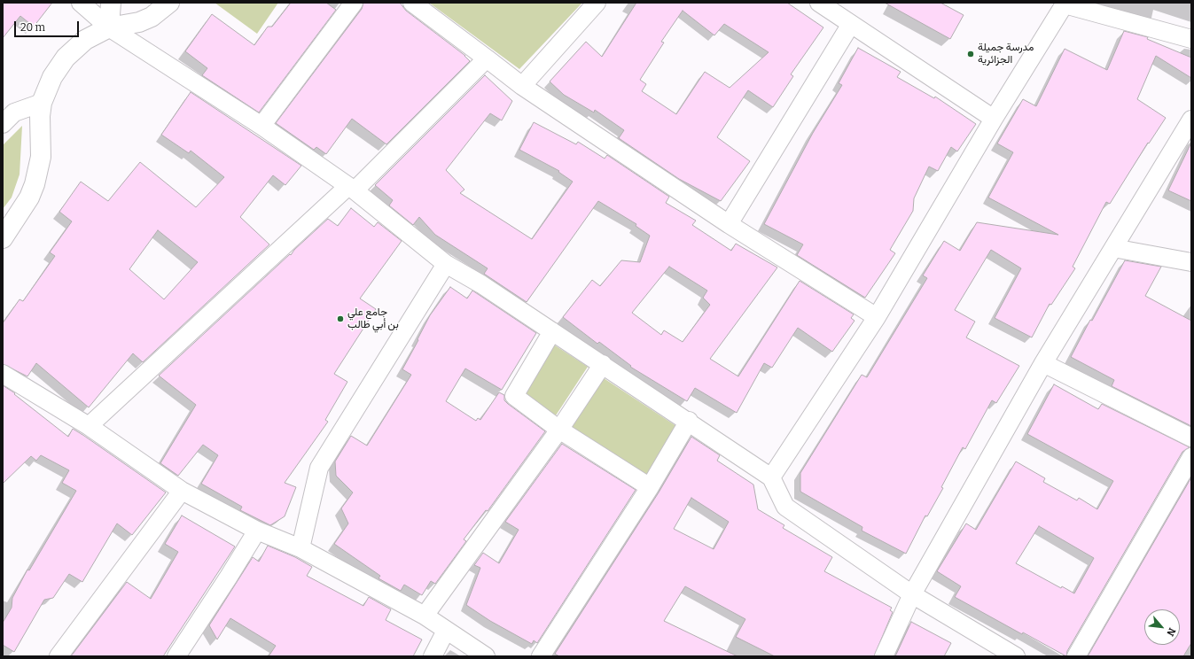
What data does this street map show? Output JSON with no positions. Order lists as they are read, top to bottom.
{
  "places": ["مدرسة جميلة الجزائرية", "جامع علي بن أبي طالب"],
  "scale_bar": "20 m",
  "north": "bottom right"
}
